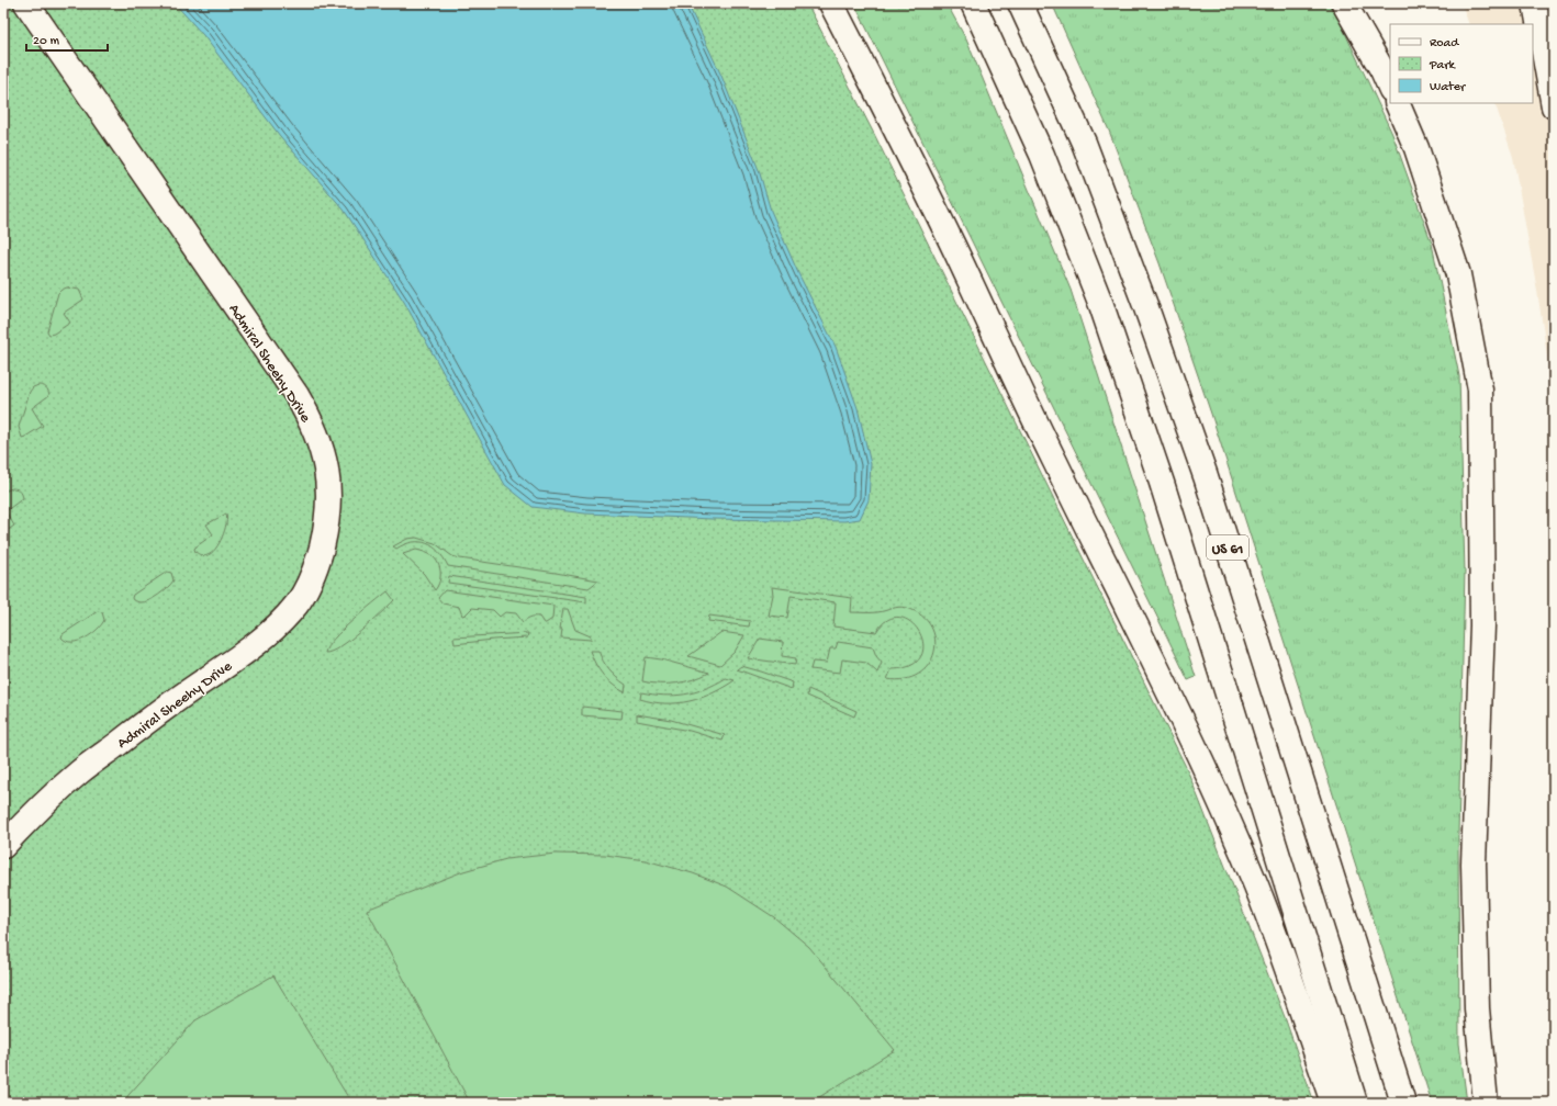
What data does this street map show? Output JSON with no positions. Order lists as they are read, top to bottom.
{
  "streets": {
    "main road": ["Admiral Sheehy Drive", "US 61"]
  },
  "legend": ["Road", "Park", "Water"],
  "scale_bar": "20 m"
}
